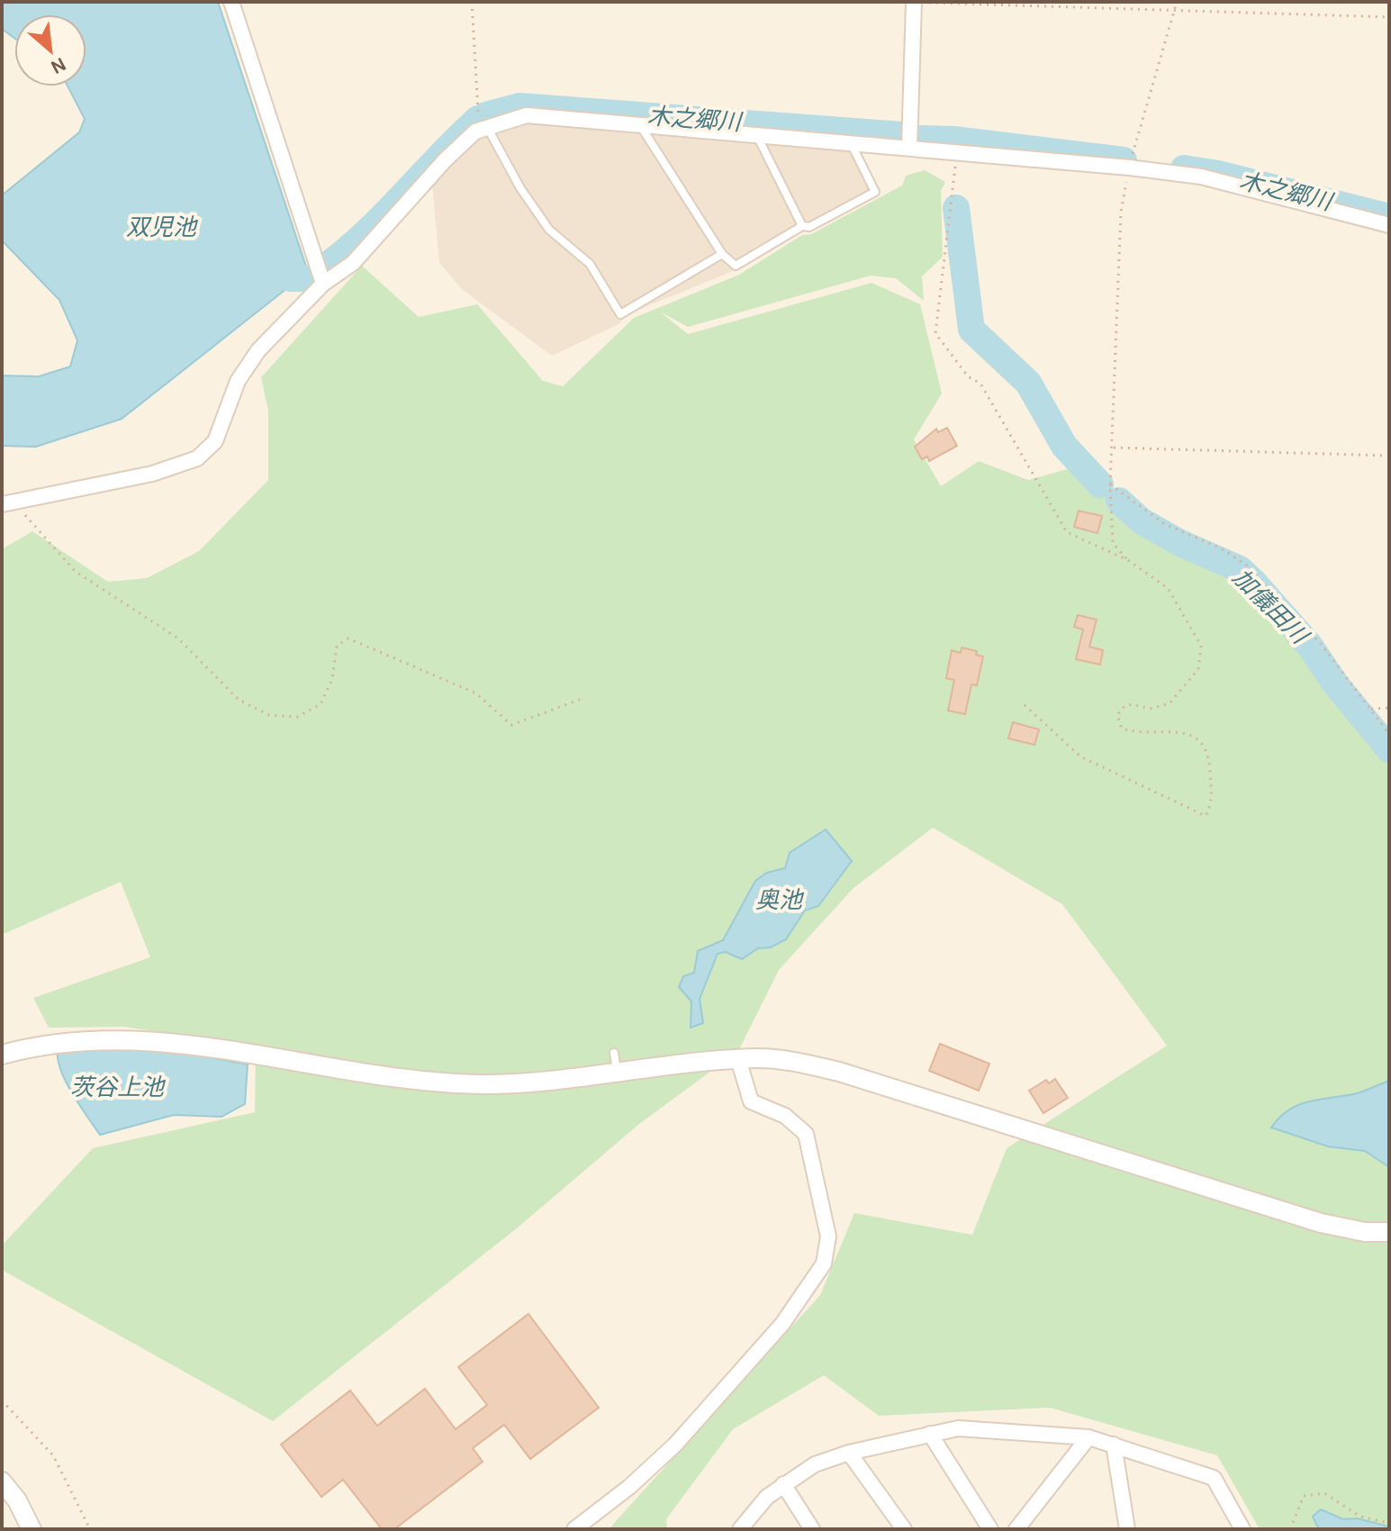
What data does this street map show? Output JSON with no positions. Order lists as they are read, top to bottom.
{
  "water": [
    "木之郷川",
    "双児池",
    "加儀田川",
    "奥池",
    "茨谷上池"
  ],
  "north": "bottom right"
}
